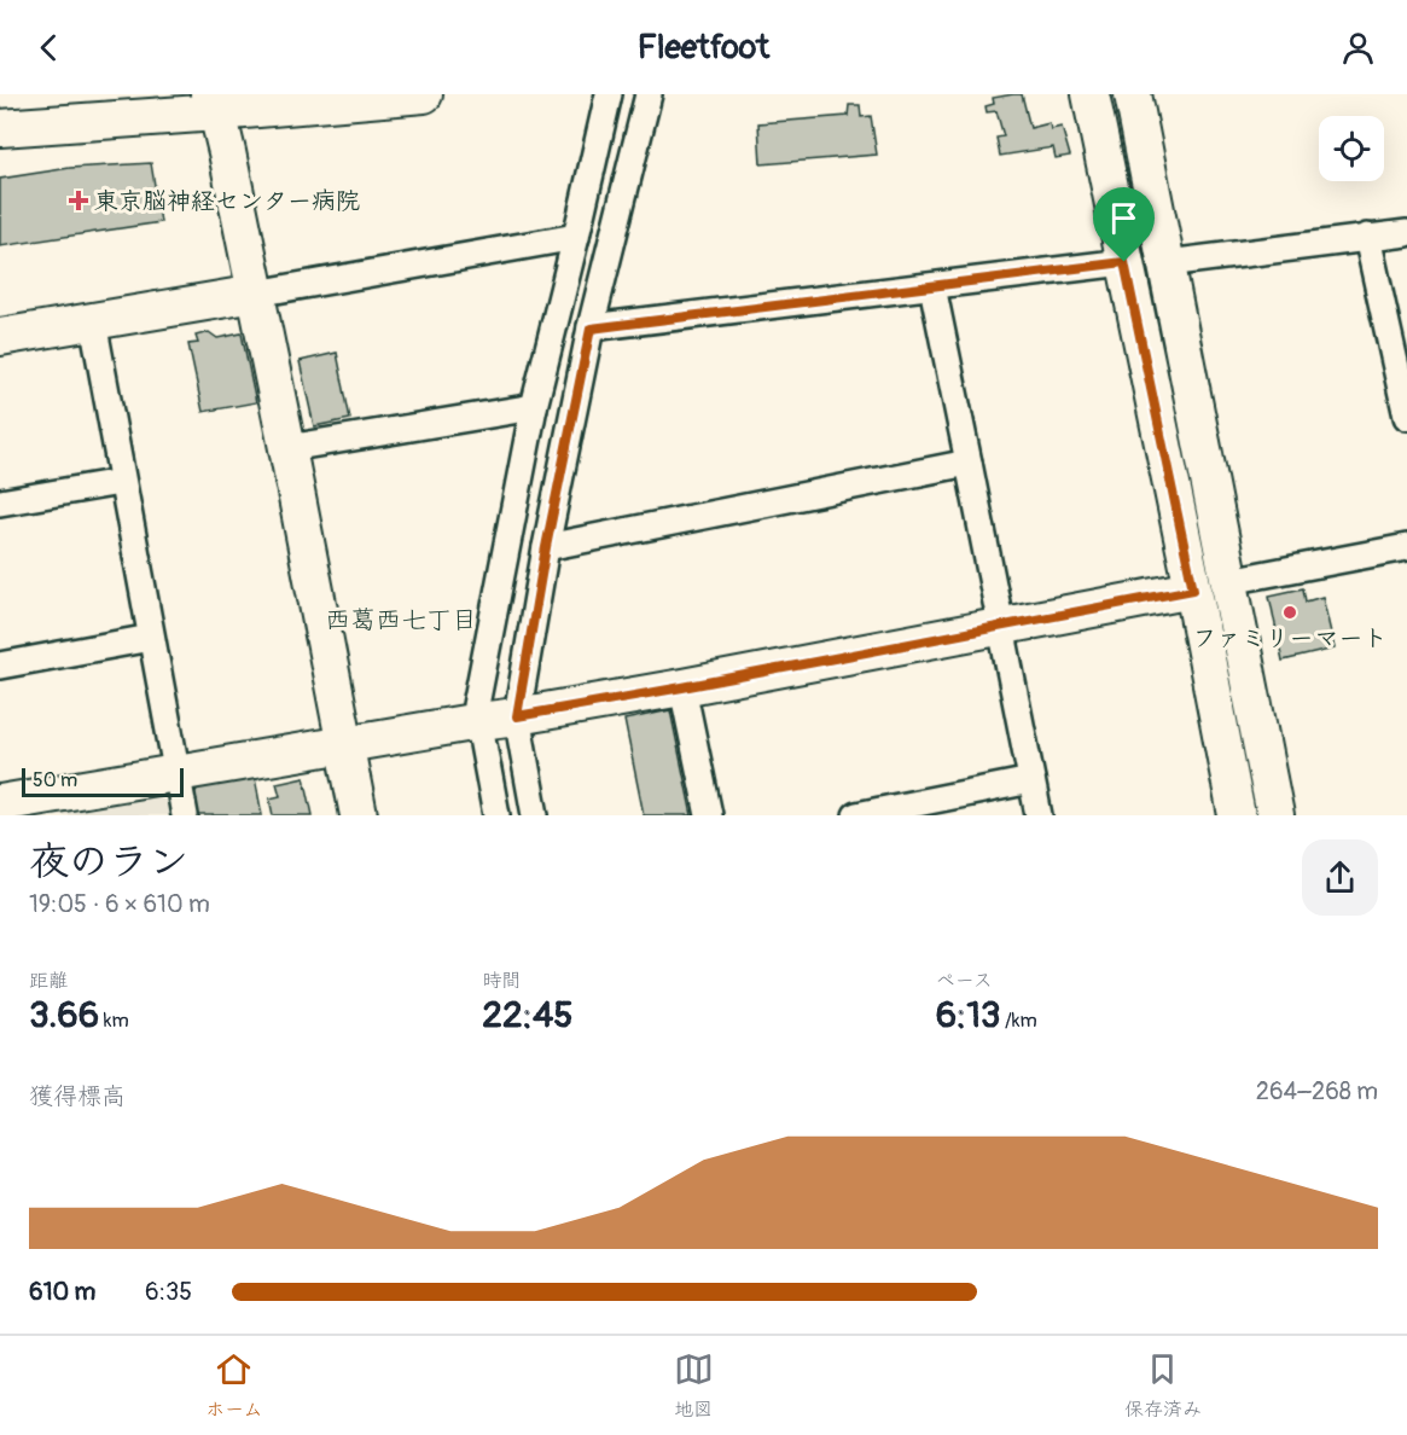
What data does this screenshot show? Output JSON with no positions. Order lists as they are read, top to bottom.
{
  "districts": ["西葛西七丁目"],
  "places": {
    "health": ["東京脳神経センター病院"],
    "other": ["ファミリーマート"]
  },
  "scale_bar": "50 m",
  "page": {
    "header": "Fleetfoot",
    "scale": "50 m",
    "heading": ["夜のラン", "19:05 · 6 × 610 m"],
    "stats": [
      ["距離", "3.66 km"],
      ["時間", "22:45"],
      ["ペース", "6:13 /km"]
    ],
    "chart": ["獲得標高", "264–268 m"],
    "list": [
      {
        "name": "610 m",
        "note": "6:35"
      }
    ],
    "tabs": ["ホーム", "地図", "保存済み"]
  }
}
